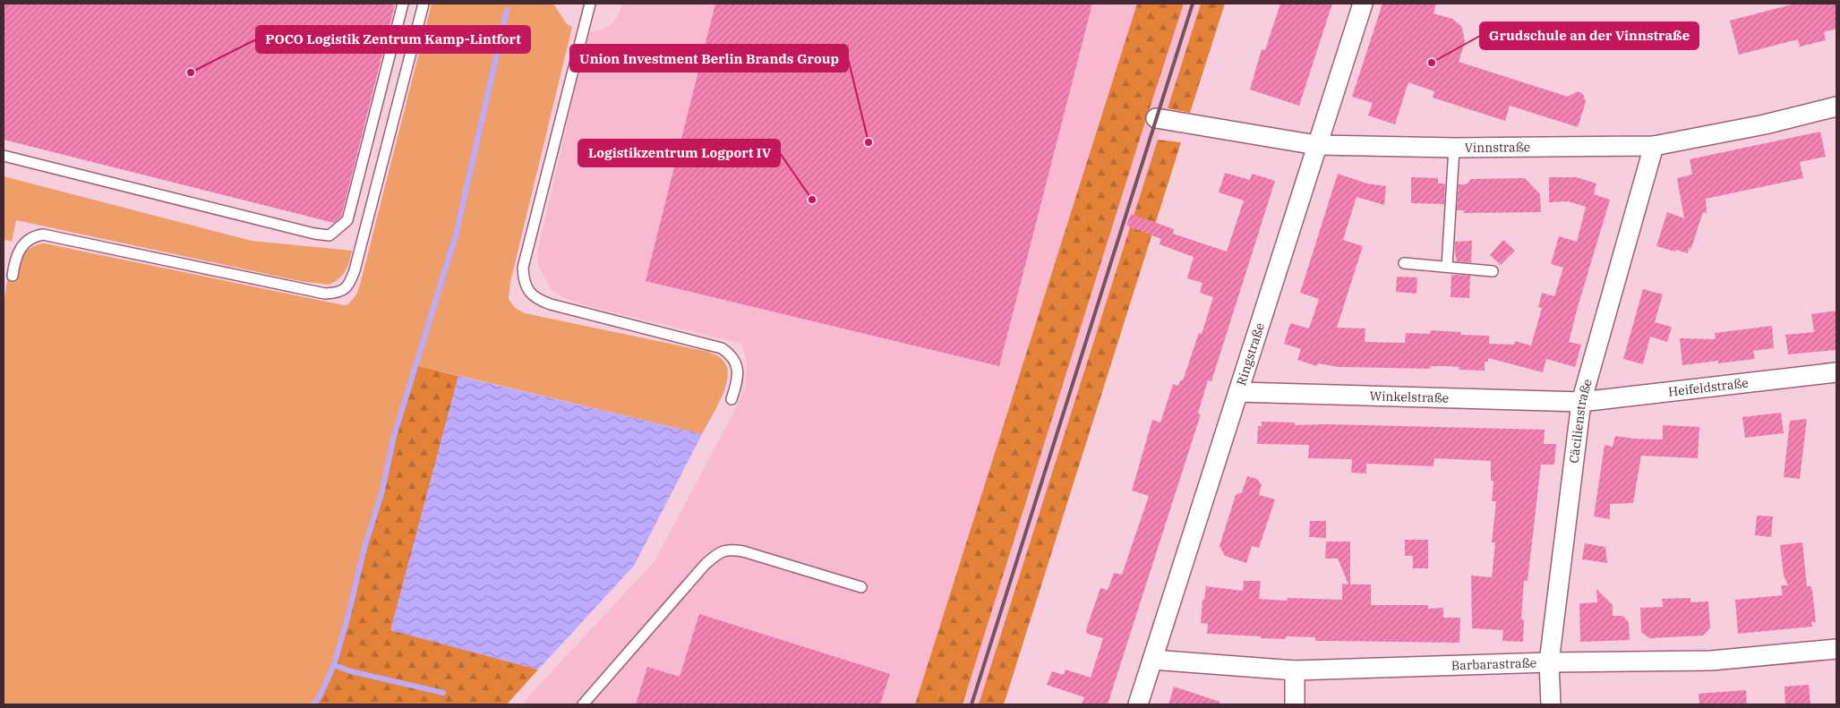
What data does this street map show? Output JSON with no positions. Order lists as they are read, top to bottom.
{
  "streets": {
    "street": [
      "Vinnstraße",
      "Ringstraße",
      "Heifeldstraße",
      "Winkelstraße",
      "Cäcilienstraße",
      "Barbarastraße"
    ]
  },
  "crossings": [
    ["Vinnstraße", "Ringstraße"],
    ["Vinnstraße", "Cäcilienstraße"],
    ["Ringstraße", "Winkelstraße"],
    ["Ringstraße", "Barbarastraße"],
    ["Heifeldstraße", "Winkelstraße"],
    ["Heifeldstraße", "Cäcilienstraße"],
    ["Winkelstraße", "Cäcilienstraße"],
    ["Cäcilienstraße", "Barbarastraße"]
  ],
  "places": [
    "Grudschule an der Vinnstraße",
    "POCO Logistik Zentrum Kamp-Lintfort",
    "Union Investment Berlin Brands Group",
    "Logistikzentrum Logport IV"
  ]
}
